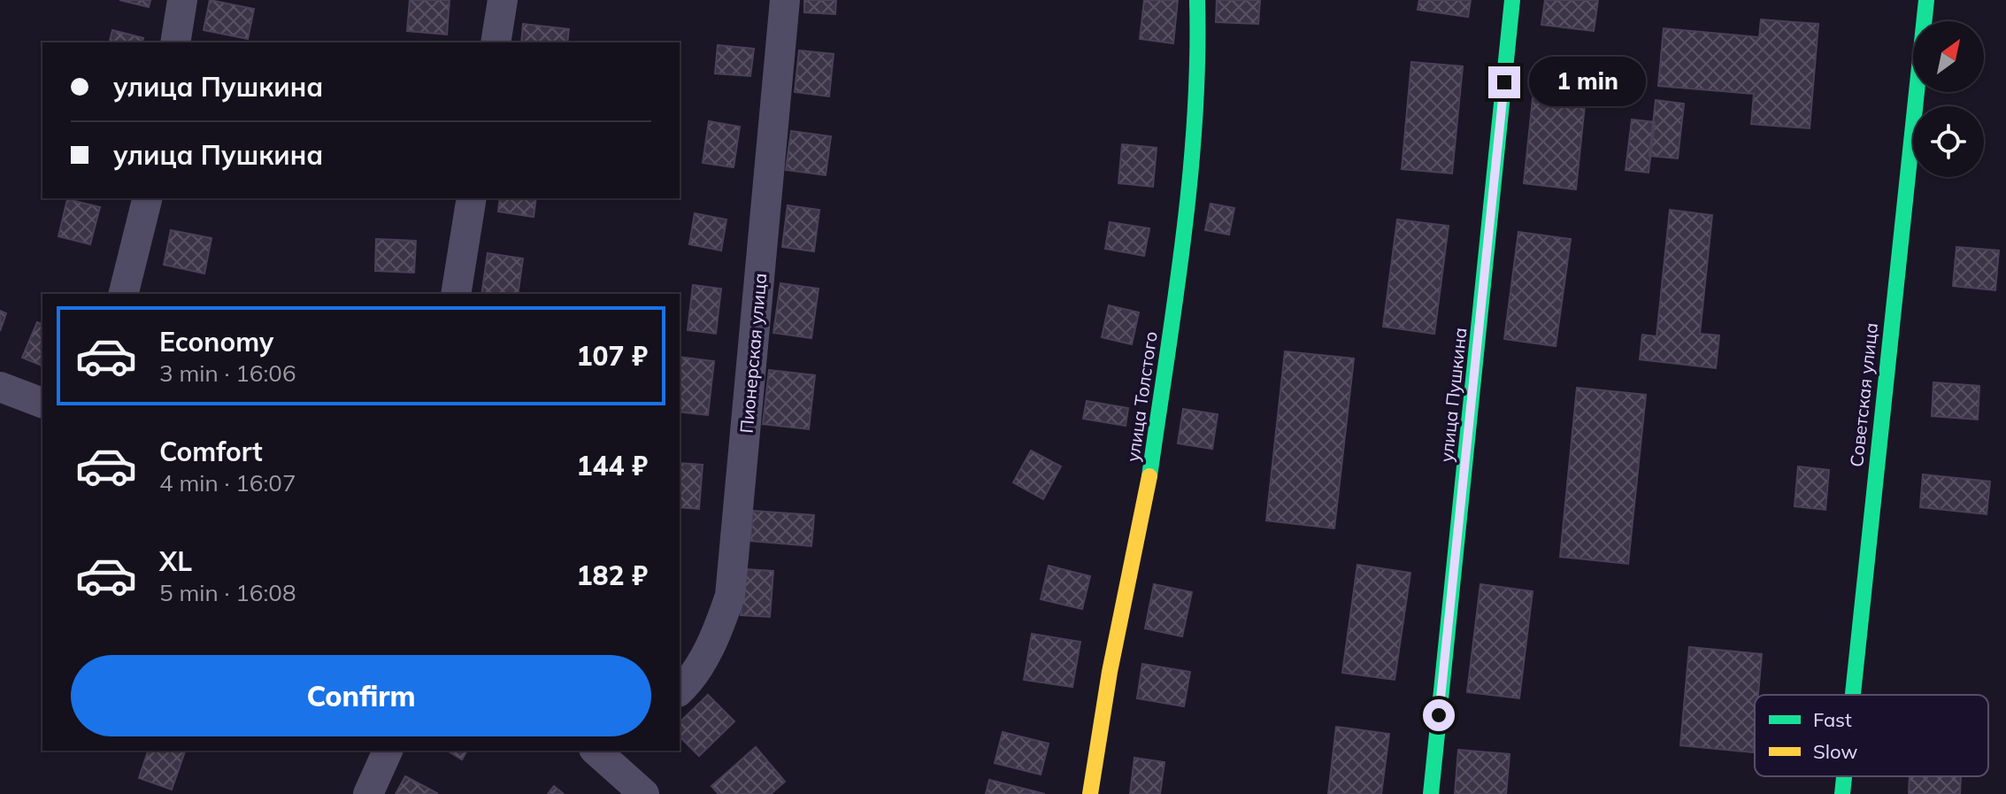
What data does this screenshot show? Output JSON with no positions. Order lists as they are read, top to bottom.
{
  "streets": {
    "street": [
      "Пионерская улица",
      "улица Пушкина",
      "Советская улица",
      "улица Толстого"
    ]
  },
  "legend": ["Fast", "Slow"],
  "north": "top right",
  "page": {
    "banner": ["улица Пушкина", "улица Пушкина"],
    "bubble": "1 min",
    "list": [
      {
        "name": "Economy",
        "note": "3 min · 16:06",
        "value": "107 ₽"
      },
      {
        "name": "Comfort",
        "note": "4 min · 16:07",
        "value": "144 ₽"
      },
      {
        "name": "XL",
        "note": "5 min · 16:08",
        "value": "182 ₽"
      }
    ],
    "buttons": "Confirm"
  }
}
